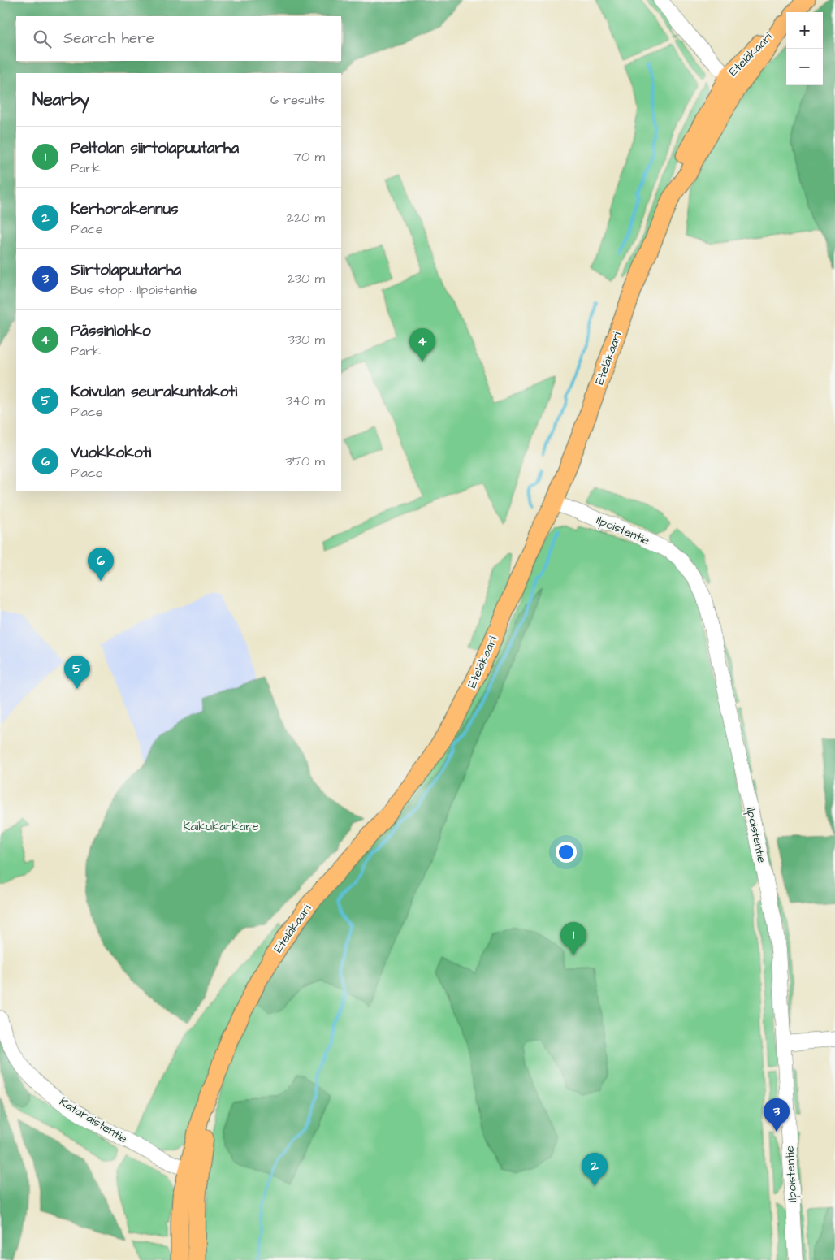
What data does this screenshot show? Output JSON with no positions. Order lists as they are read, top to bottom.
{
  "streets": {
    "main road": ["Eteläkaari"],
    "street": ["Ilpoistentie", "Kataraistentie"]
  },
  "crossings": [
    ["Eteläkaari", "Ilpoistentie"],
    ["Eteläkaari", "Kataraistentie"]
  ],
  "parks": ["Kaikukankare"],
  "page": {
    "map_buttons": ["+", "−"],
    "search": "Search here",
    "heading": ["Nearby", "6 results"],
    "list": [
      {
        "mark": "1",
        "name": "Peltolan siirtolapuutarha",
        "note": "Park",
        "value": "70 m"
      },
      {
        "mark": "2",
        "name": "Kerhorakennus",
        "note": "Place",
        "value": "220 m"
      },
      {
        "mark": "3",
        "name": "Siirtolapuutarha",
        "note": "Bus stop · Ilpoistentie",
        "value": "230 m"
      },
      {
        "mark": "4",
        "name": "Pässinlohko",
        "note": "Park",
        "value": "330 m"
      },
      {
        "mark": "5",
        "name": "Koivulan seurakuntakoti",
        "note": "Place",
        "value": "340 m"
      },
      {
        "mark": "6",
        "name": "Vuokkokoti",
        "note": "Place",
        "value": "350 m"
      }
    ],
    "pins": [
      "4",
      "6",
      "5",
      "1",
      "3",
      "2"
    ]
  }
}
